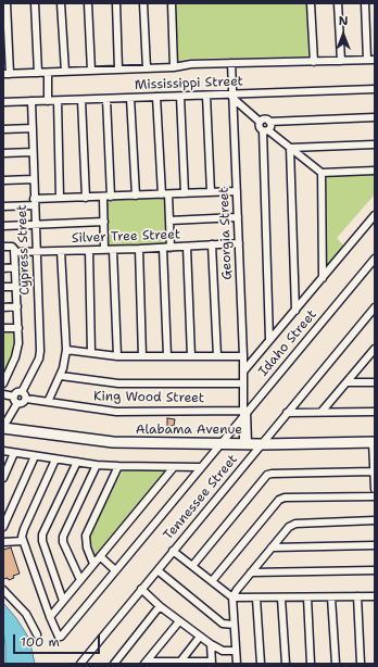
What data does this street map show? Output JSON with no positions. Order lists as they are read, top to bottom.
{
  "streets": {
    "street": [
      "Mississippi Street",
      "Georgia Street",
      "Silver Tree Street",
      "Cypress Street",
      "Idaho Street",
      "King Wood Street",
      "Alabama Avenue",
      "Tennessee Street"
    ]
  },
  "crossings": [
    ["Mississippi Street", "Georgia Street"],
    ["Mississippi Street", "Cypress Street"],
    ["Georgia Street", "Silver Tree Street"],
    ["Georgia Street", "Idaho Street"],
    ["Georgia Street", "King Wood Street"],
    ["Georgia Street", "Alabama Avenue"],
    ["Silver Tree Street", "Cypress Street"],
    ["Cypress Street", "King Wood Street"],
    ["Idaho Street", "King Wood Street"],
    ["Idaho Street", "Alabama Avenue"],
    ["Alabama Avenue", "Tennessee Street"]
  ],
  "scale_bar": "100 m",
  "north": "top"
}
